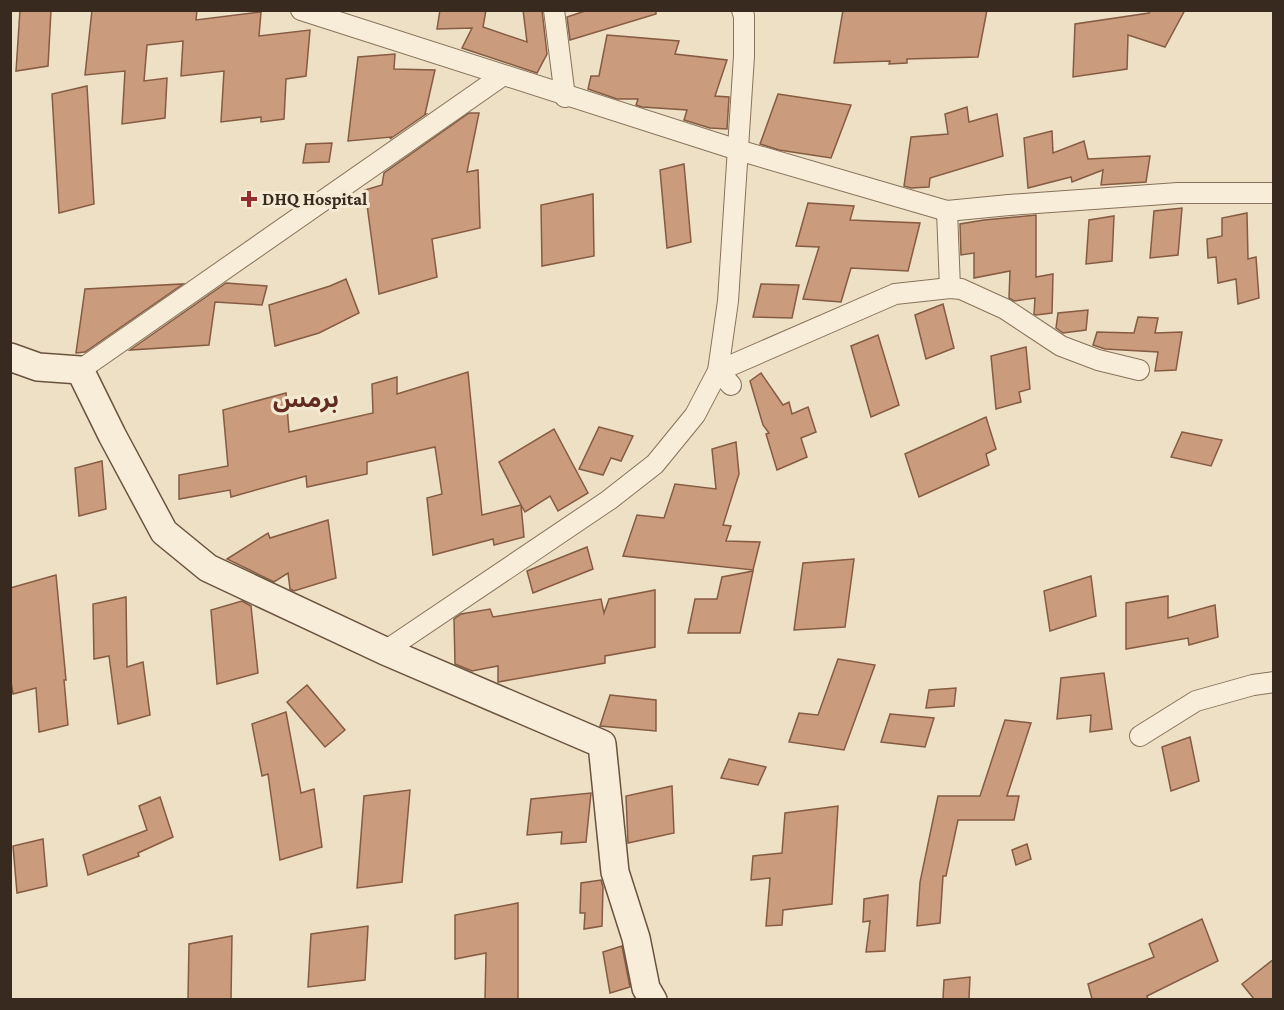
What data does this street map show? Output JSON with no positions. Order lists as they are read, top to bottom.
{
  "districts": ["برمس"],
  "places": {
    "health": ["DHQ Hospital"]
  }
}
